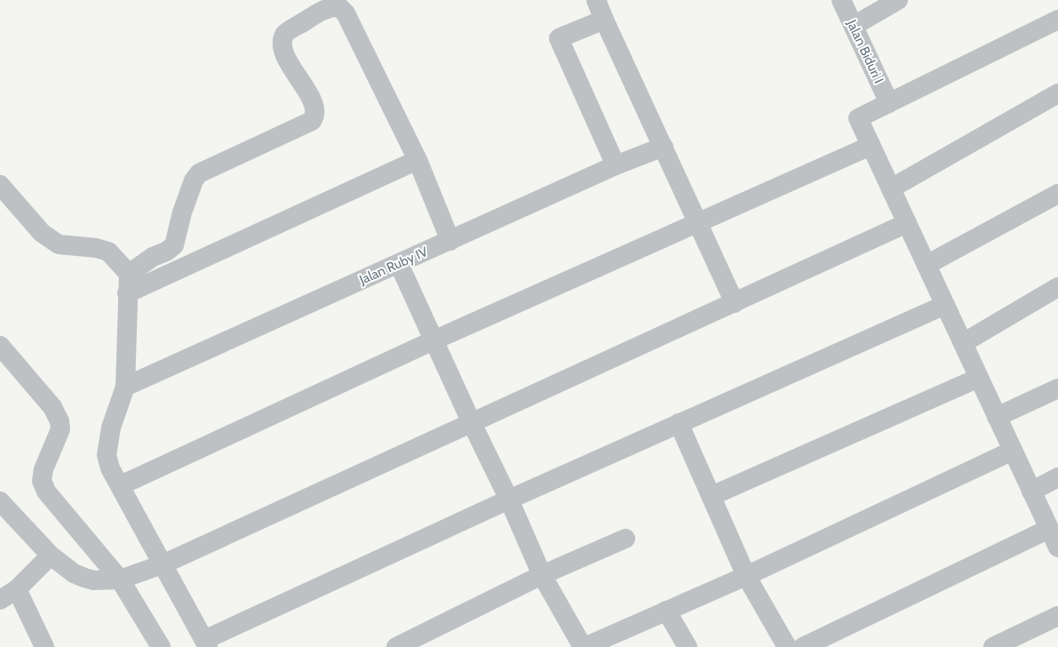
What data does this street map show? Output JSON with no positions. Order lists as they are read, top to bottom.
{
  "streets": {
    "street": ["Jalan Biduri I", "Jalan Ruby IV"]
  }
}
